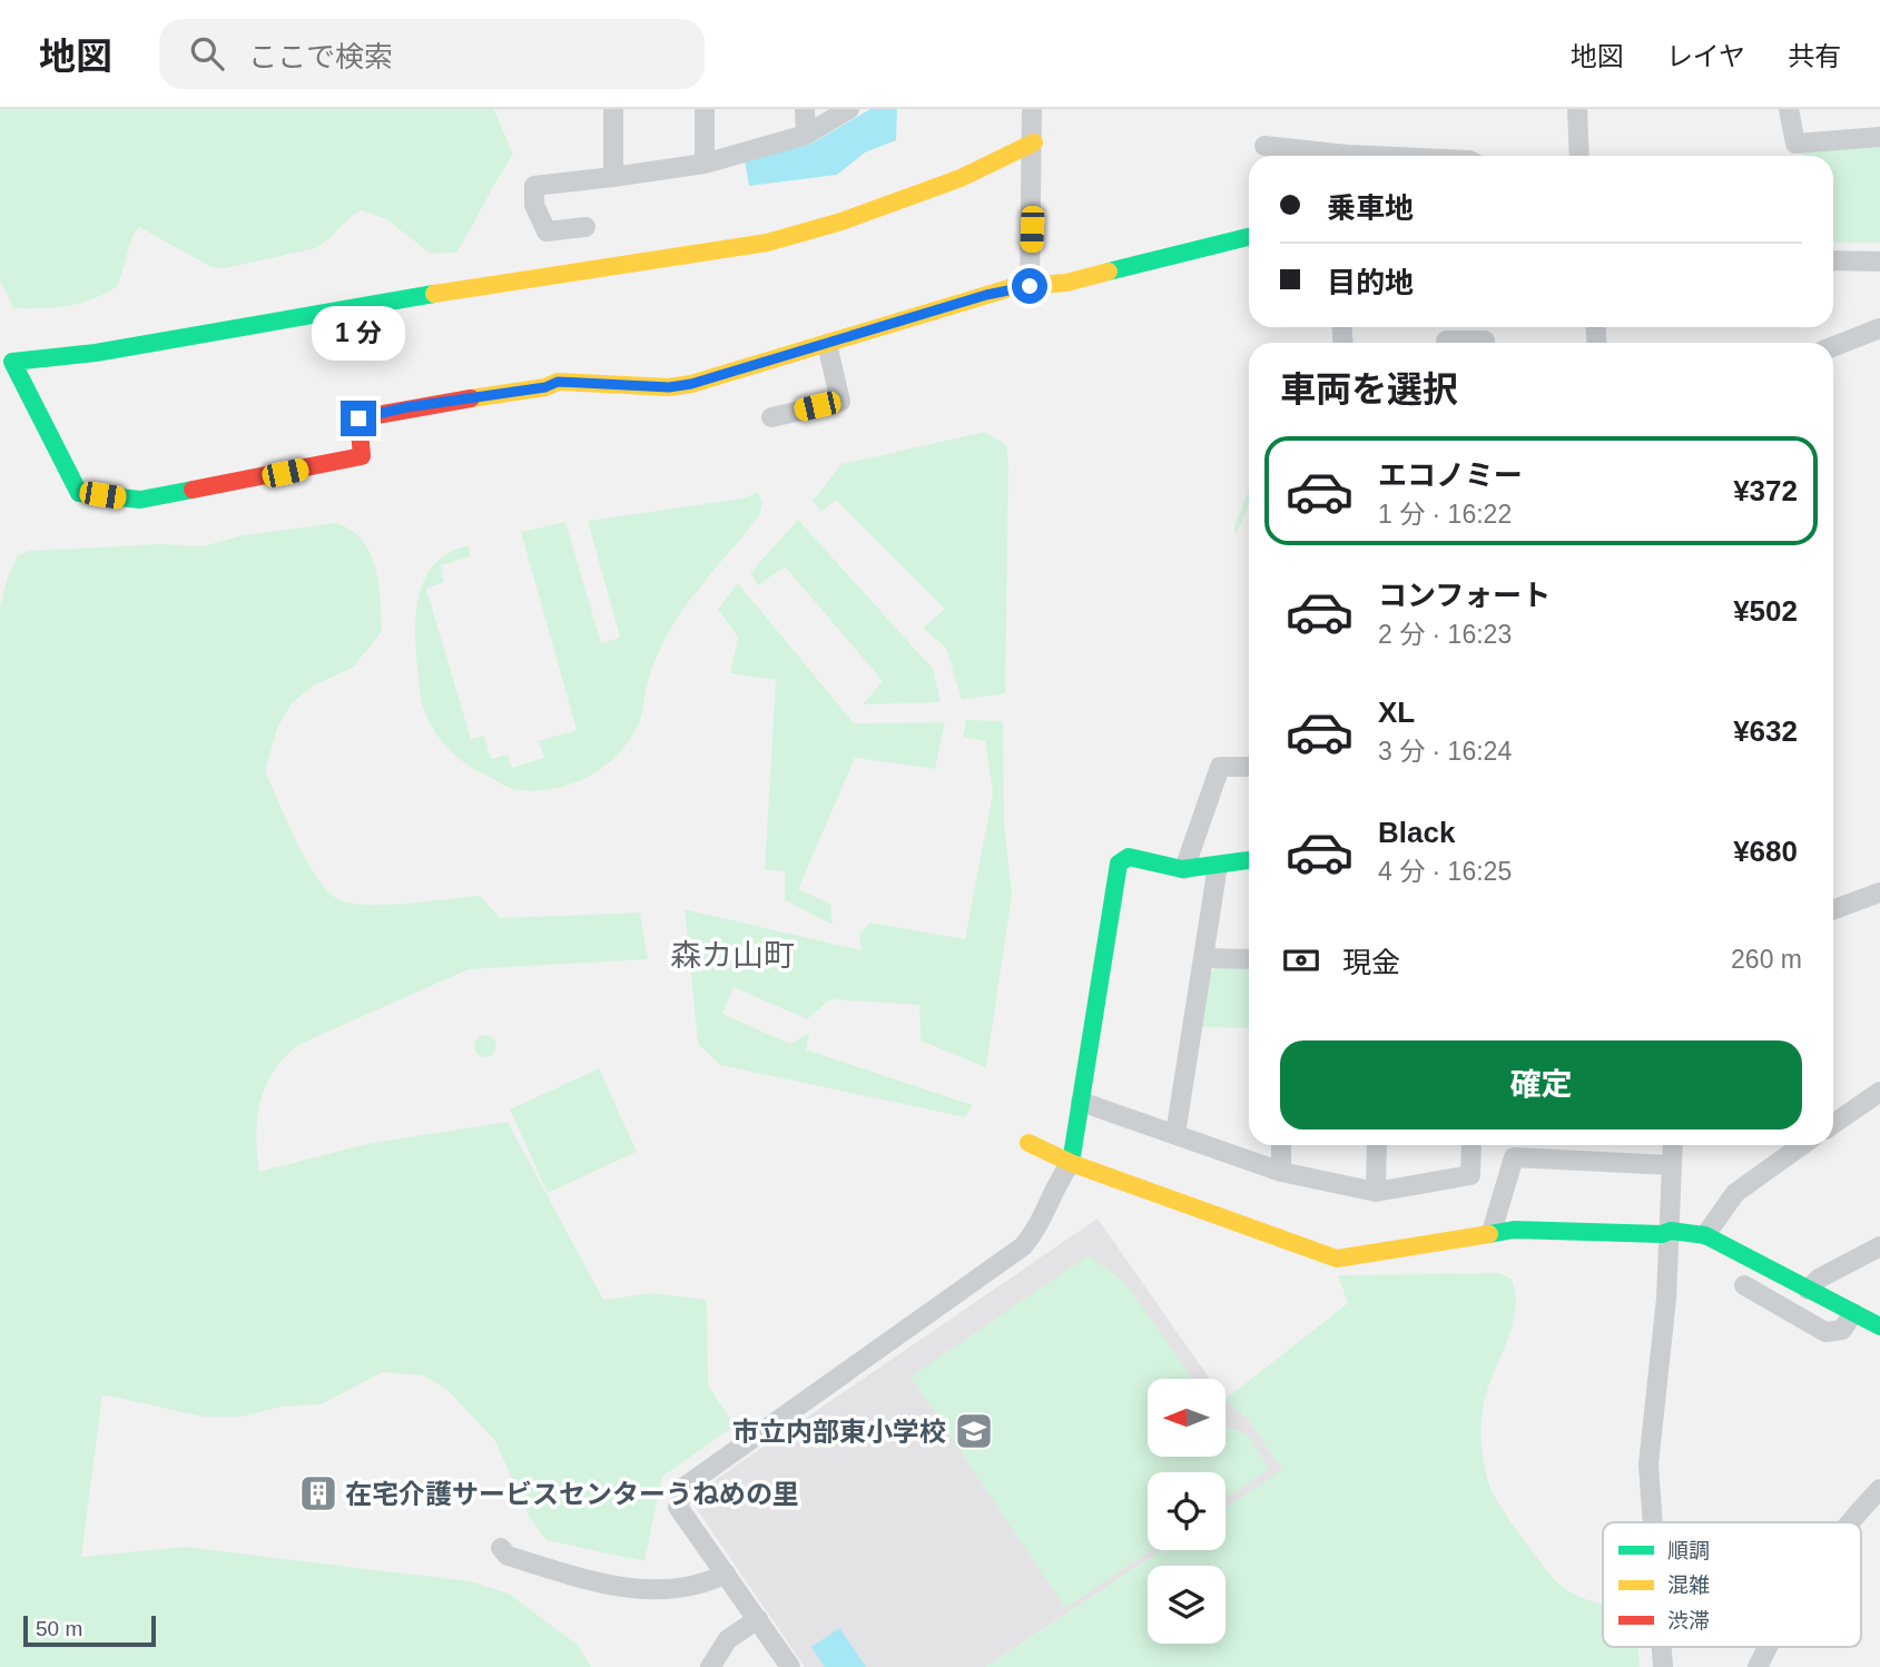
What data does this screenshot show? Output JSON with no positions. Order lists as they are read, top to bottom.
{
  "districts": ["森カ山町"],
  "places": {
    "school or university": ["市立内部東小学校"],
    "building": ["在宅介護サービスセンターうねめの里"]
  },
  "legend": ["順調", "混雑", "渋滞"],
  "scale_bar": "50 m",
  "north": "left",
  "page": {
    "header": "地図",
    "search": "ここで検索",
    "nav": ["地図", "レイヤ", "共有"],
    "banner": ["乗車地", "目的地"],
    "bubble": "1 分",
    "heading": "車両を選択",
    "list": [
      {
        "name": "エコノミー",
        "note": "1 分 · 16:22",
        "value": "¥372"
      },
      {
        "name": "コンフォート",
        "note": "2 分 · 16:23",
        "value": "¥502"
      },
      {
        "name": "XL",
        "note": "3 分 · 16:24",
        "value": "¥632"
      },
      {
        "name": "Black",
        "note": "4 分 · 16:25",
        "value": "¥680"
      }
    ],
    "pay": ["現金", "260 m"],
    "buttons": "確定",
    "scale": "50 m"
  }
}
